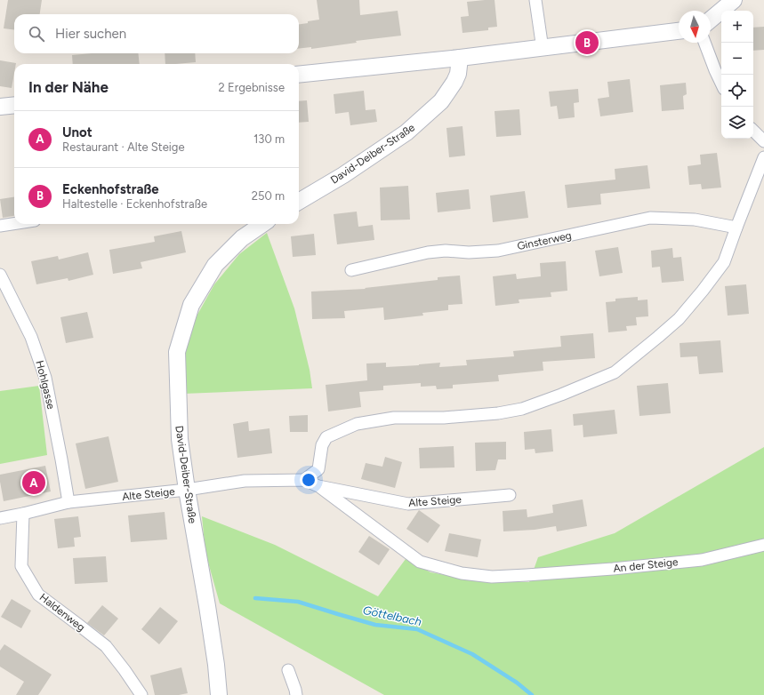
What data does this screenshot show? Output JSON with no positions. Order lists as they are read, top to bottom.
{
  "streets": {
    "street": [
      "David-Deiber-Straße",
      "Ginsterweg",
      "Hohlgasse",
      "Alte Steige",
      "An der Steige",
      "Haldenweg"
    ]
  },
  "crossings": [
    ["David-Deiber-Straße", "Alte Steige"],
    ["Hohlgasse", "Alte Steige"],
    ["Alte Steige", "An der Steige"],
    ["Alte Steige", "Haldenweg"]
  ],
  "water": ["Göttelbach"],
  "north": "bottom",
  "page": {
    "map_buttons": ["+", "−"],
    "search": "Hier suchen",
    "pins": ["B", "A"],
    "heading": ["In der Nähe", "2 Ergebnisse"],
    "list": [
      {
        "mark": "A",
        "name": "Unot",
        "note": "Restaurant · Alte Steige",
        "value": "130 m"
      },
      {
        "mark": "B",
        "name": "Eckenhofstraße",
        "note": "Haltestelle · Eckenhofstraße",
        "value": "250 m"
      }
    ]
  }
}
